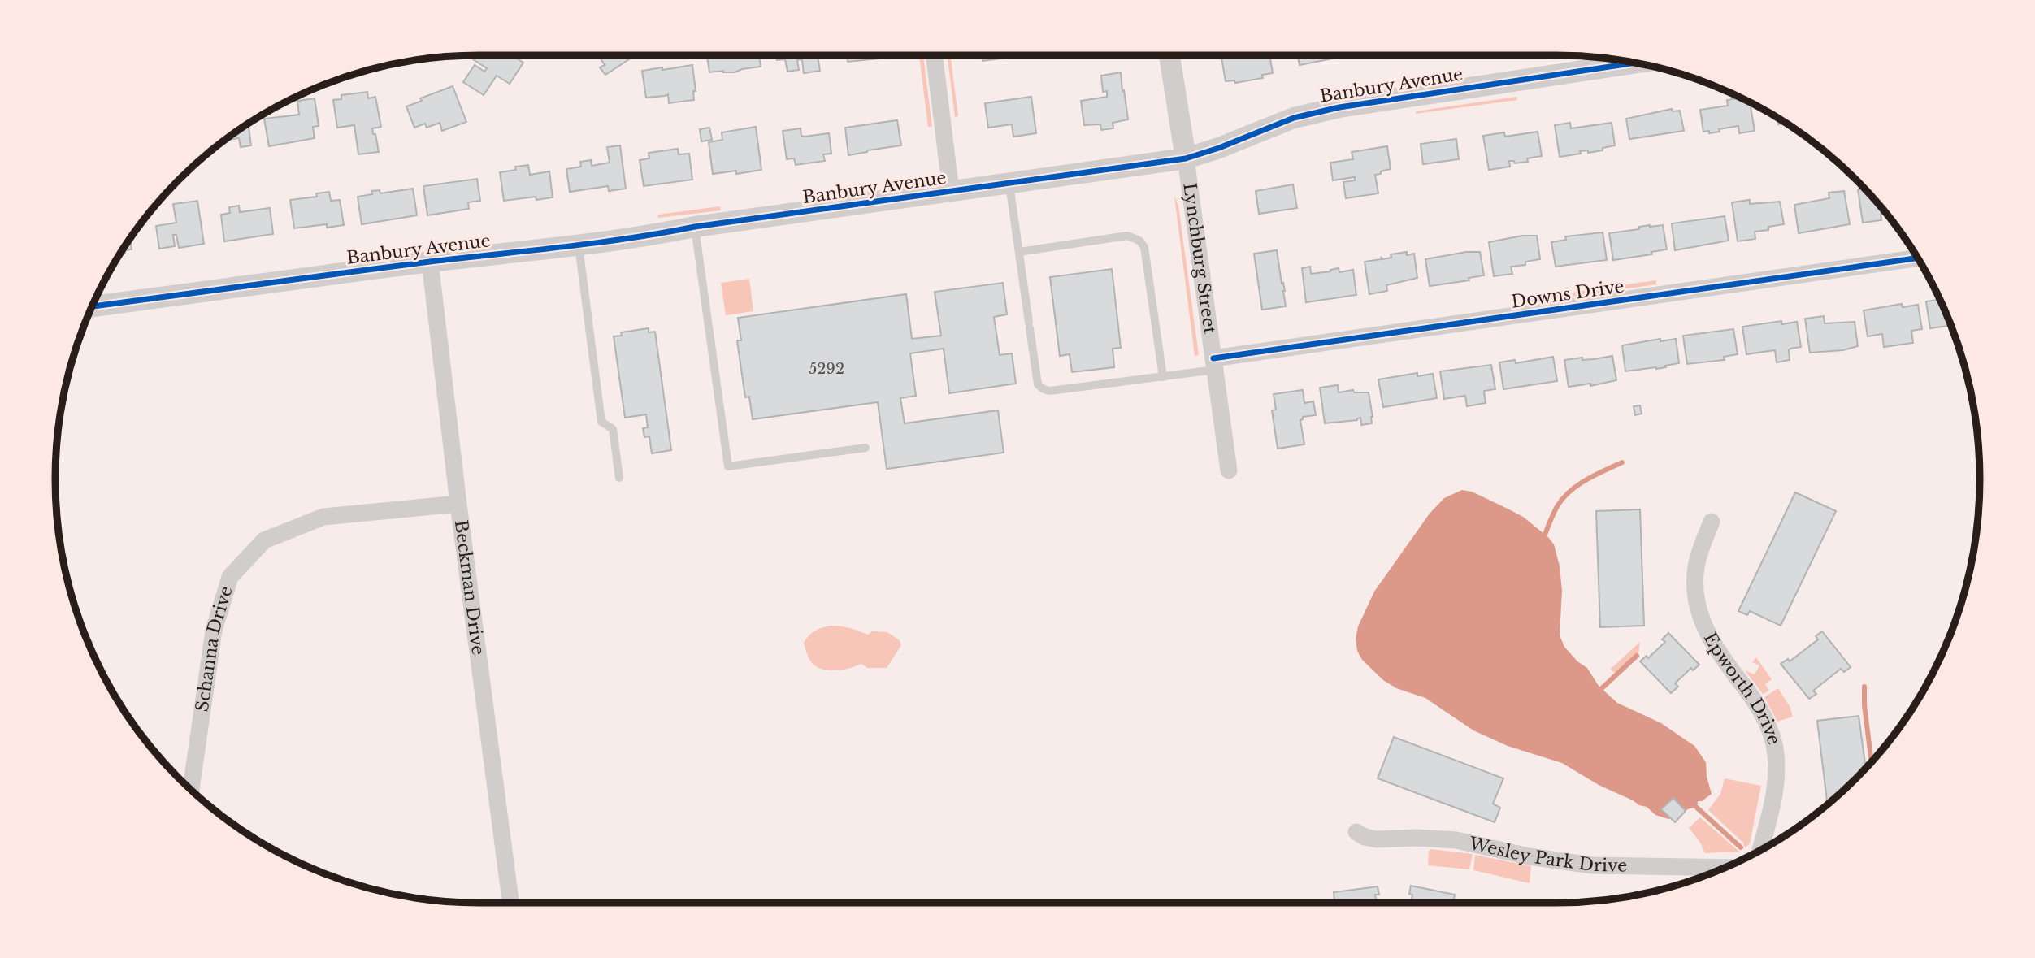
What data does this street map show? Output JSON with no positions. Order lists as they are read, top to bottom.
{
  "streets": {
    "street": [
      "Banbury Avenue",
      "Lynchburg Street",
      "Downs Drive",
      "Beckman Drive",
      "Schanna Drive",
      "Epworth Drive",
      "Wesley Park Drive"
    ]
  },
  "crossings": [
    ["Banbury Avenue", "Lynchburg Street"],
    ["Banbury Avenue", "Beckman Drive"],
    ["Lynchburg Street", "Downs Drive"],
    ["Beckman Drive", "Schanna Drive"]
  ],
  "house_numbers": ["5292"]
}
